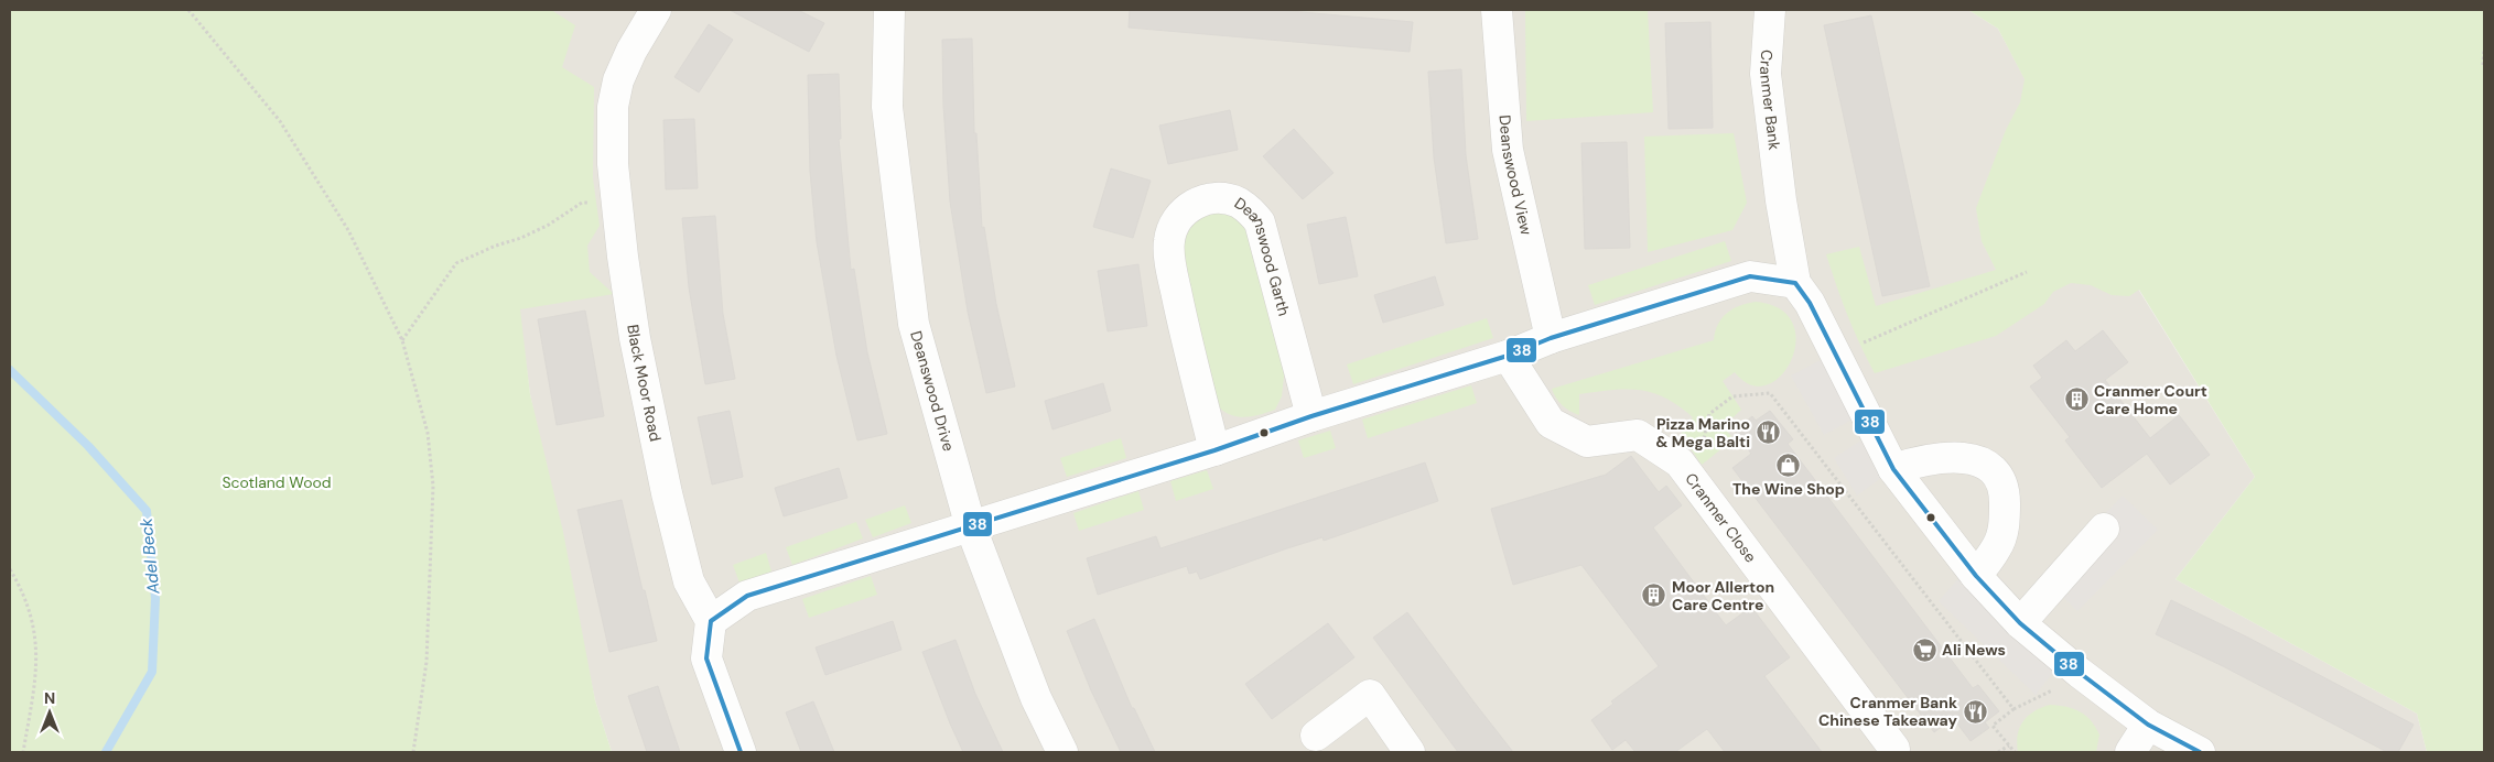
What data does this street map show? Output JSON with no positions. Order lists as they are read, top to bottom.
{
  "streets": {
    "street": [
      "Cranmer Bank",
      "Deanswood View",
      "Deanswood Garth",
      "Black Moor Road",
      "Deanswood Drive",
      "Cranmer Close"
    ]
  },
  "water": ["Adel Beck"],
  "parks": ["Scotland Wood"],
  "places": {
    "building": ["Cranmer Court Care Home", "Moor Allerton Care Centre"],
    "restaurant": ["Pizza Marino & Mega Balti", "Cranmer Bank Chinese Takeaway"],
    "shop": ["The Wine Shop"],
    "supermarket": ["Ali News"]
  },
  "lines": ["transit line 38"],
  "north": "top"
}
